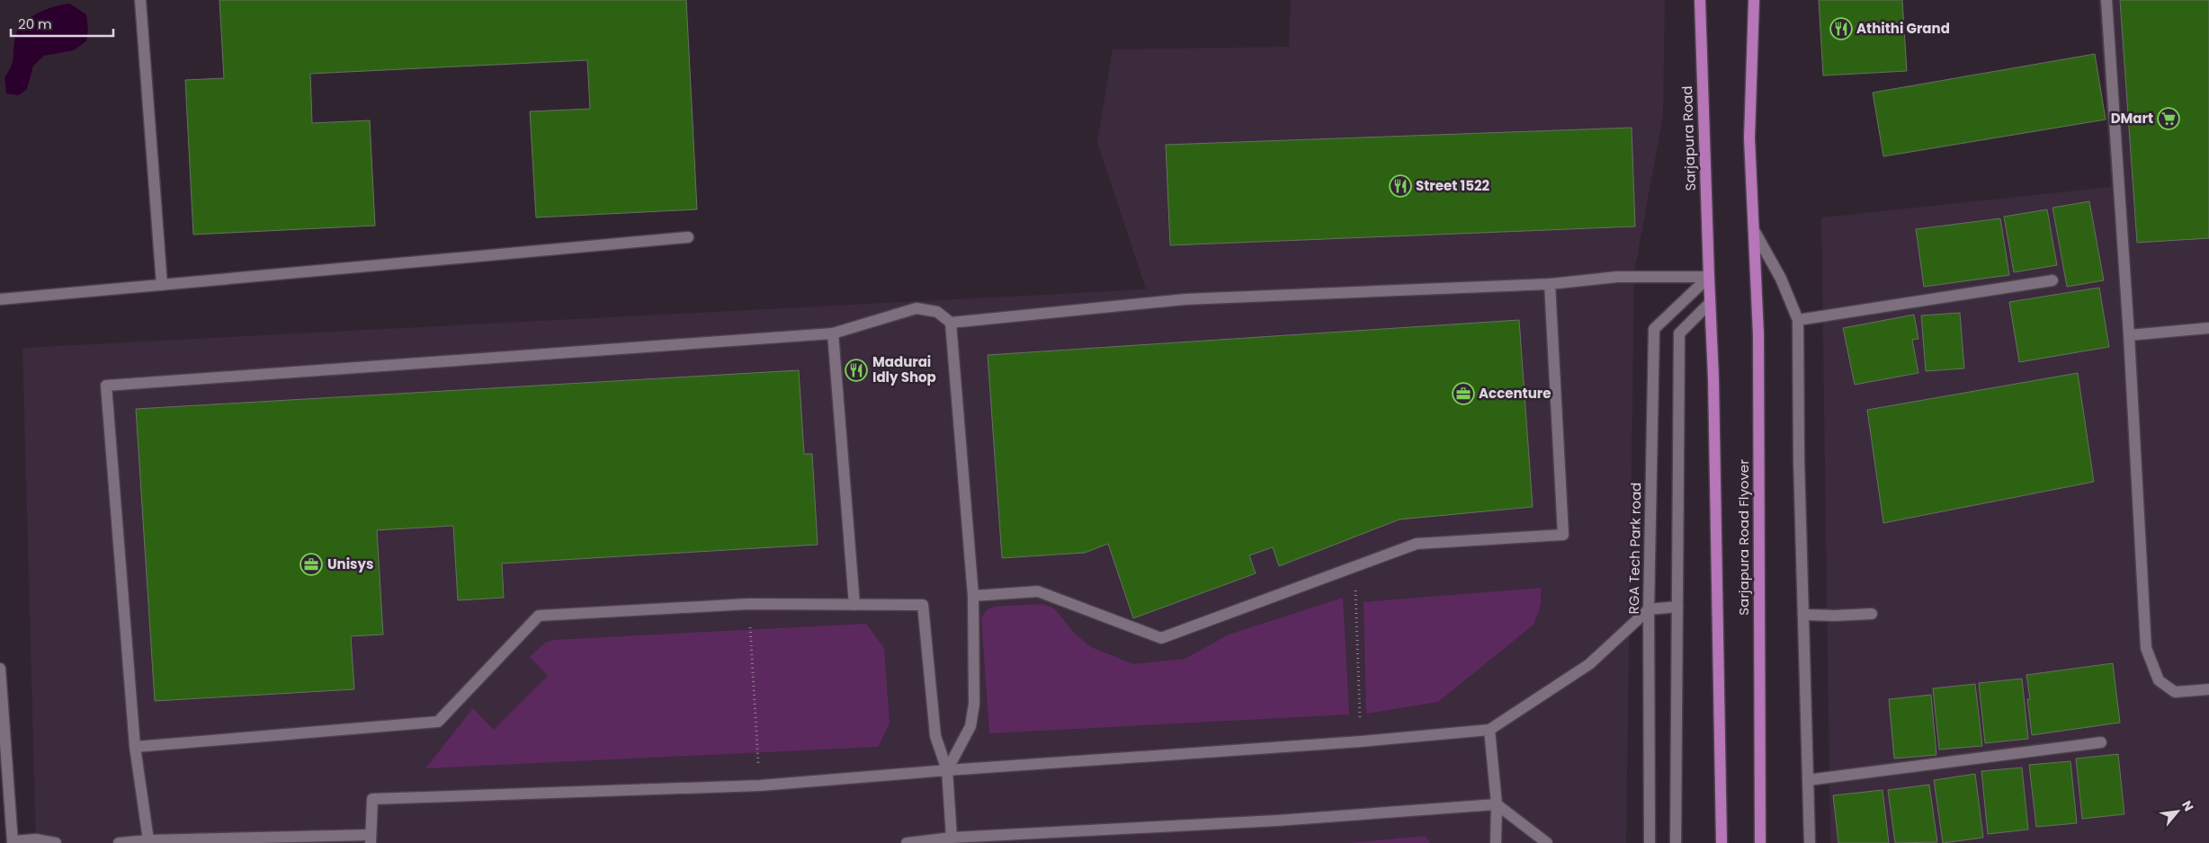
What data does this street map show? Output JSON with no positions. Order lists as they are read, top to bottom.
{
  "streets": {
    "main road": ["Sarjapura Road", "Sarjapura Road Flyover"],
    "street": ["RGA Tech Park road"]
  },
  "crossings": [
    ["Sarjapura Road", "Sarjapura Road Flyover"],
    ["Sarjapura Road", "RGA Tech Park road"],
    ["Sarjapura Road Flyover", "RGA Tech Park road"]
  ],
  "places": {
    "restaurant": ["Athithi Grand", "Street 1522", "Madurai Idly Shop"],
    "supermarket": ["DMart"],
    "office": ["Accenture", "Unisys"]
  },
  "scale_bar": "20 m",
  "north": "top right"
}
